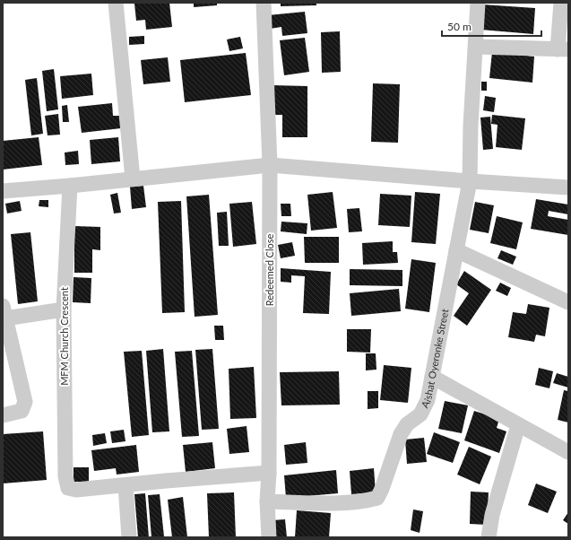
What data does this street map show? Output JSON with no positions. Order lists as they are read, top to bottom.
{
  "streets": {
    "street": ["Redeemed Close", "MFM Church Crescent", "Aishat Oyeronke Street"]
  },
  "crossings": [
    ["Redeemed Close", "Aishat Oyeronke Street"]
  ],
  "scale_bar": "50 m"
}
